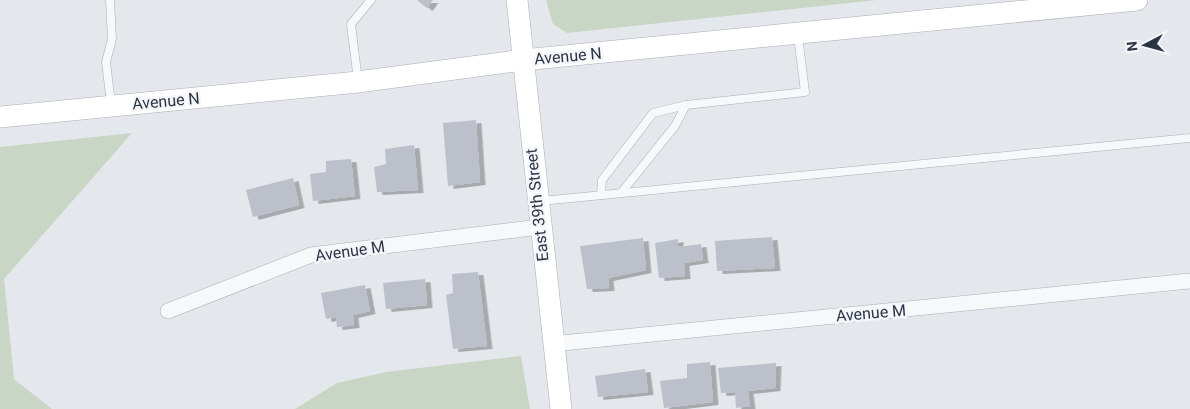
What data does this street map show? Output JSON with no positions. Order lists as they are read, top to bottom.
{
  "streets": {
    "main road": ["Avenue N", "East 39th Street"],
    "street": ["Avenue M"]
  },
  "crossings": [
    ["Avenue N", "East 39th Street"],
    ["East 39th Street", "Avenue M"]
  ],
  "north": "left"
}
